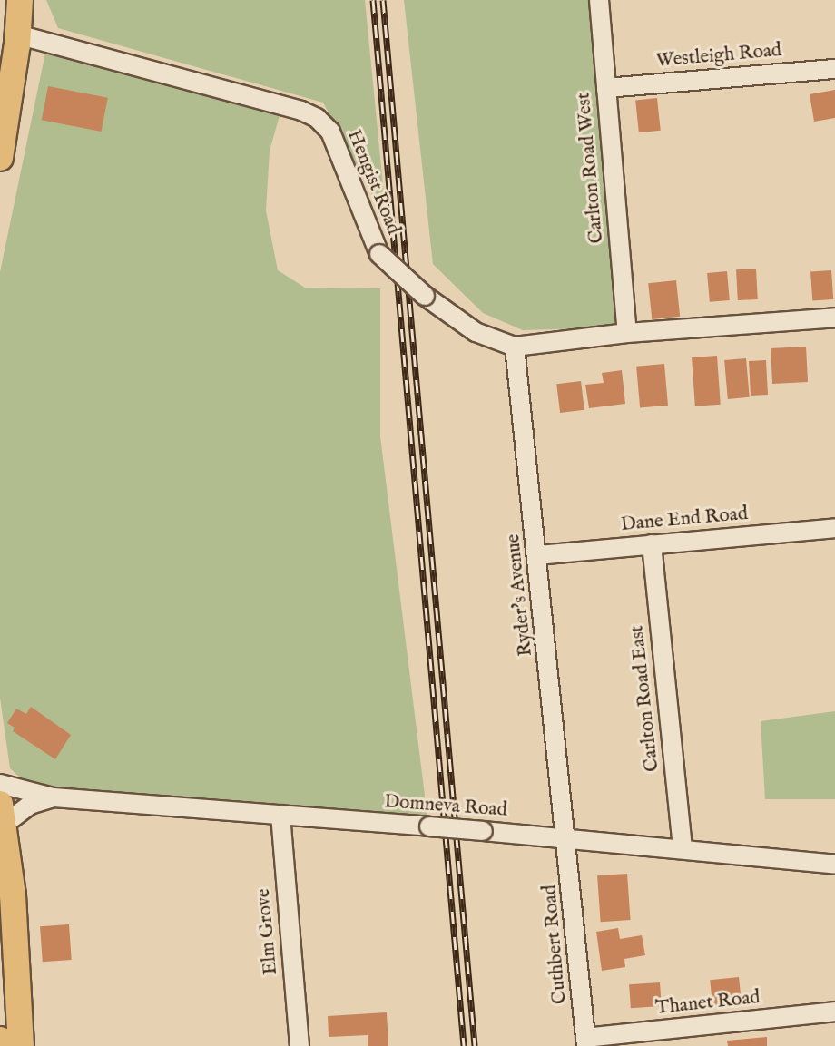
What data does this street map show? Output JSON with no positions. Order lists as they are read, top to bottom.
{
  "streets": {
    "street": [
      "Westleigh Road",
      "Carlton Road West",
      "Hengist Road",
      "Dane End Road",
      "Ryder's Avenue",
      "Carlton Road East",
      "Domneva Road",
      "Elm Grove",
      "Cuthbert Road",
      "Thanet Road"
    ]
  },
  "crossings": [
    ["Westleigh Road", "Carlton Road West"],
    ["Carlton Road West", "Hengist Road"],
    ["Hengist Road", "Ryder's Avenue"],
    ["Dane End Road", "Ryder's Avenue"],
    ["Dane End Road", "Carlton Road East"],
    ["Ryder's Avenue", "Domneva Road"],
    ["Ryder's Avenue", "Cuthbert Road"],
    ["Carlton Road East", "Domneva Road"],
    ["Domneva Road", "Elm Grove"],
    ["Domneva Road", "Cuthbert Road"],
    ["Cuthbert Road", "Thanet Road"]
  ]
}
